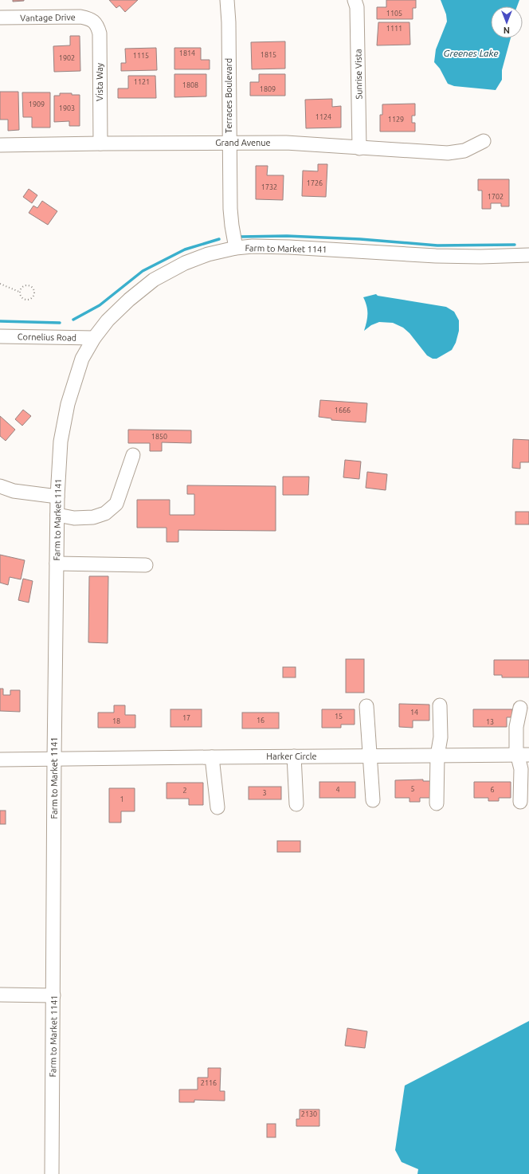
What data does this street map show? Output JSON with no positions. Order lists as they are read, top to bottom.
{
  "streets": {
    "street": [
      "Vantage Drive",
      "Sunrise Vista",
      "Vista Way",
      "Terraces Boulevard",
      "Grand Avenue",
      "Farm to Market 1141",
      "Cornelius Road",
      "Harker Circle"
    ]
  },
  "crossings": [
    ["Vantage Drive", "Vista Way"],
    ["Sunrise Vista", "Grand Avenue"],
    ["Vista Way", "Grand Avenue"],
    ["Terraces Boulevard", "Grand Avenue"],
    ["Terraces Boulevard", "Farm to Market 1141"],
    ["Farm to Market 1141", "Cornelius Road"],
    ["Farm to Market 1141", "Harker Circle"]
  ],
  "water": ["Greenes Lake"],
  "house_numbers": [
    "1105",
    "1111",
    "1814",
    "1815",
    "1115",
    "1902",
    "1121",
    "1808",
    "1809",
    "1909",
    "1903",
    "1124",
    "1129",
    "1726",
    "1732",
    "1702",
    "1666",
    "1850",
    "14",
    "15",
    "17",
    "16",
    "18",
    "13",
    "5",
    "4",
    "6",
    "2",
    "3",
    "1",
    "2116",
    "2130"
  ],
  "north": "bottom"
}
